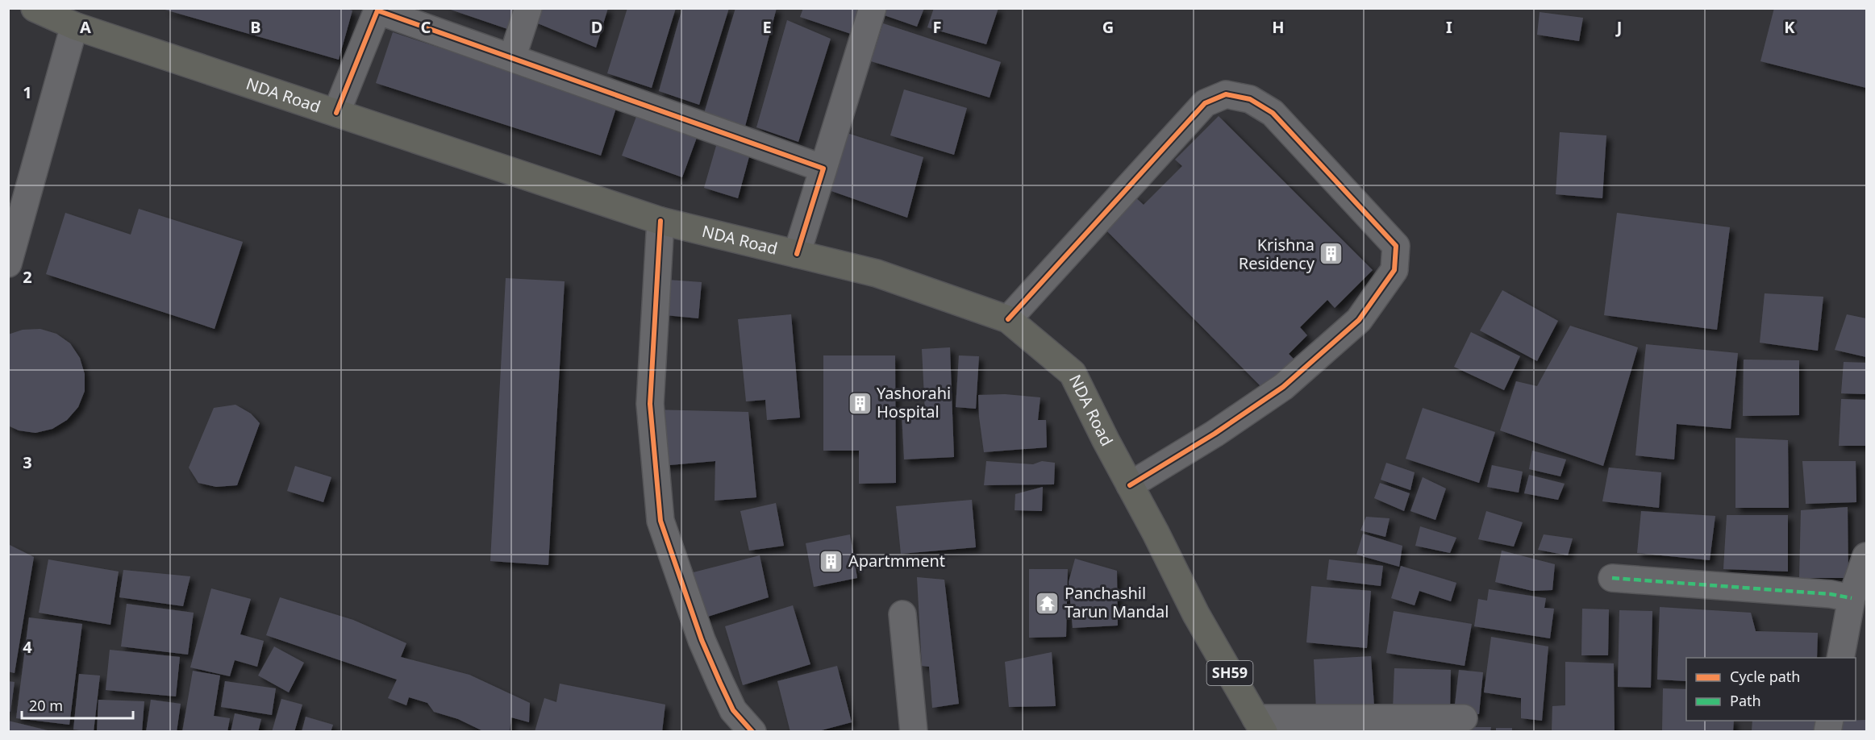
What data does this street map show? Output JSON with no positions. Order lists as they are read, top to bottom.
{
  "streets": {
    "main road": ["NDA Road", "SH59"]
  },
  "places": {
    "building": ["Krishna Residency", "Yashorahi Hospital", "Apartmment"],
    "temple": ["Panchashil Tarun Mandal"]
  },
  "legend": ["Cycle path", "Path"],
  "scale_bar": "20 m",
  "grid": {
    "columns": [
      "A",
      "B",
      "C",
      "D",
      "E",
      "F",
      "G",
      "H",
      "I",
      "J",
      "K"
    ],
    "rows": [
      "1",
      "2",
      "3",
      "4"
    ]
  }
}
